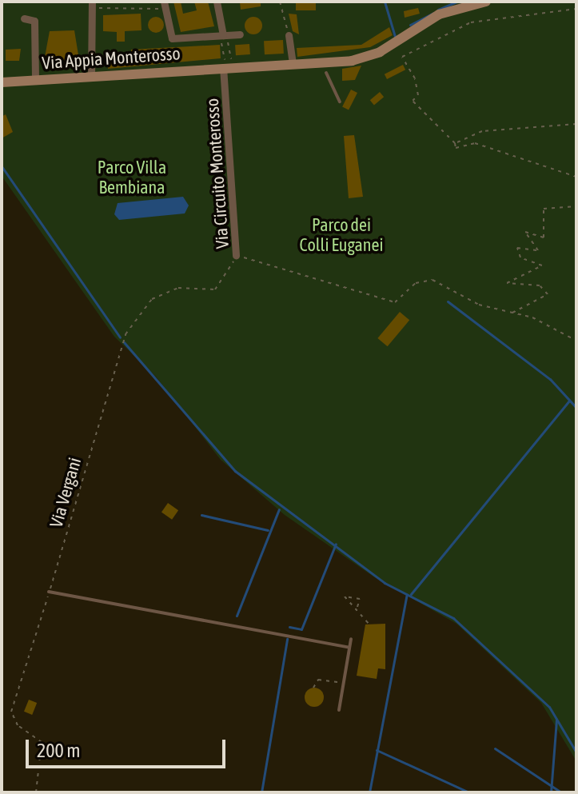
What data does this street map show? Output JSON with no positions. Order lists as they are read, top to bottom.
{
  "streets": {
    "main road": ["Via Appia Monterosso"],
    "street": ["Via Circuito Monterosso"],
    "path": ["Via Vergani"]
  },
  "crossings": [
    ["Via Appia Monterosso", "Via Circuito Monterosso"],
    ["Via Circuito Monterosso", "Via Vergani"]
  ],
  "parks": ["Parco Villa Bembiana", "Parco dei Colli Euganei"],
  "scale_bar": "200 m"
}
